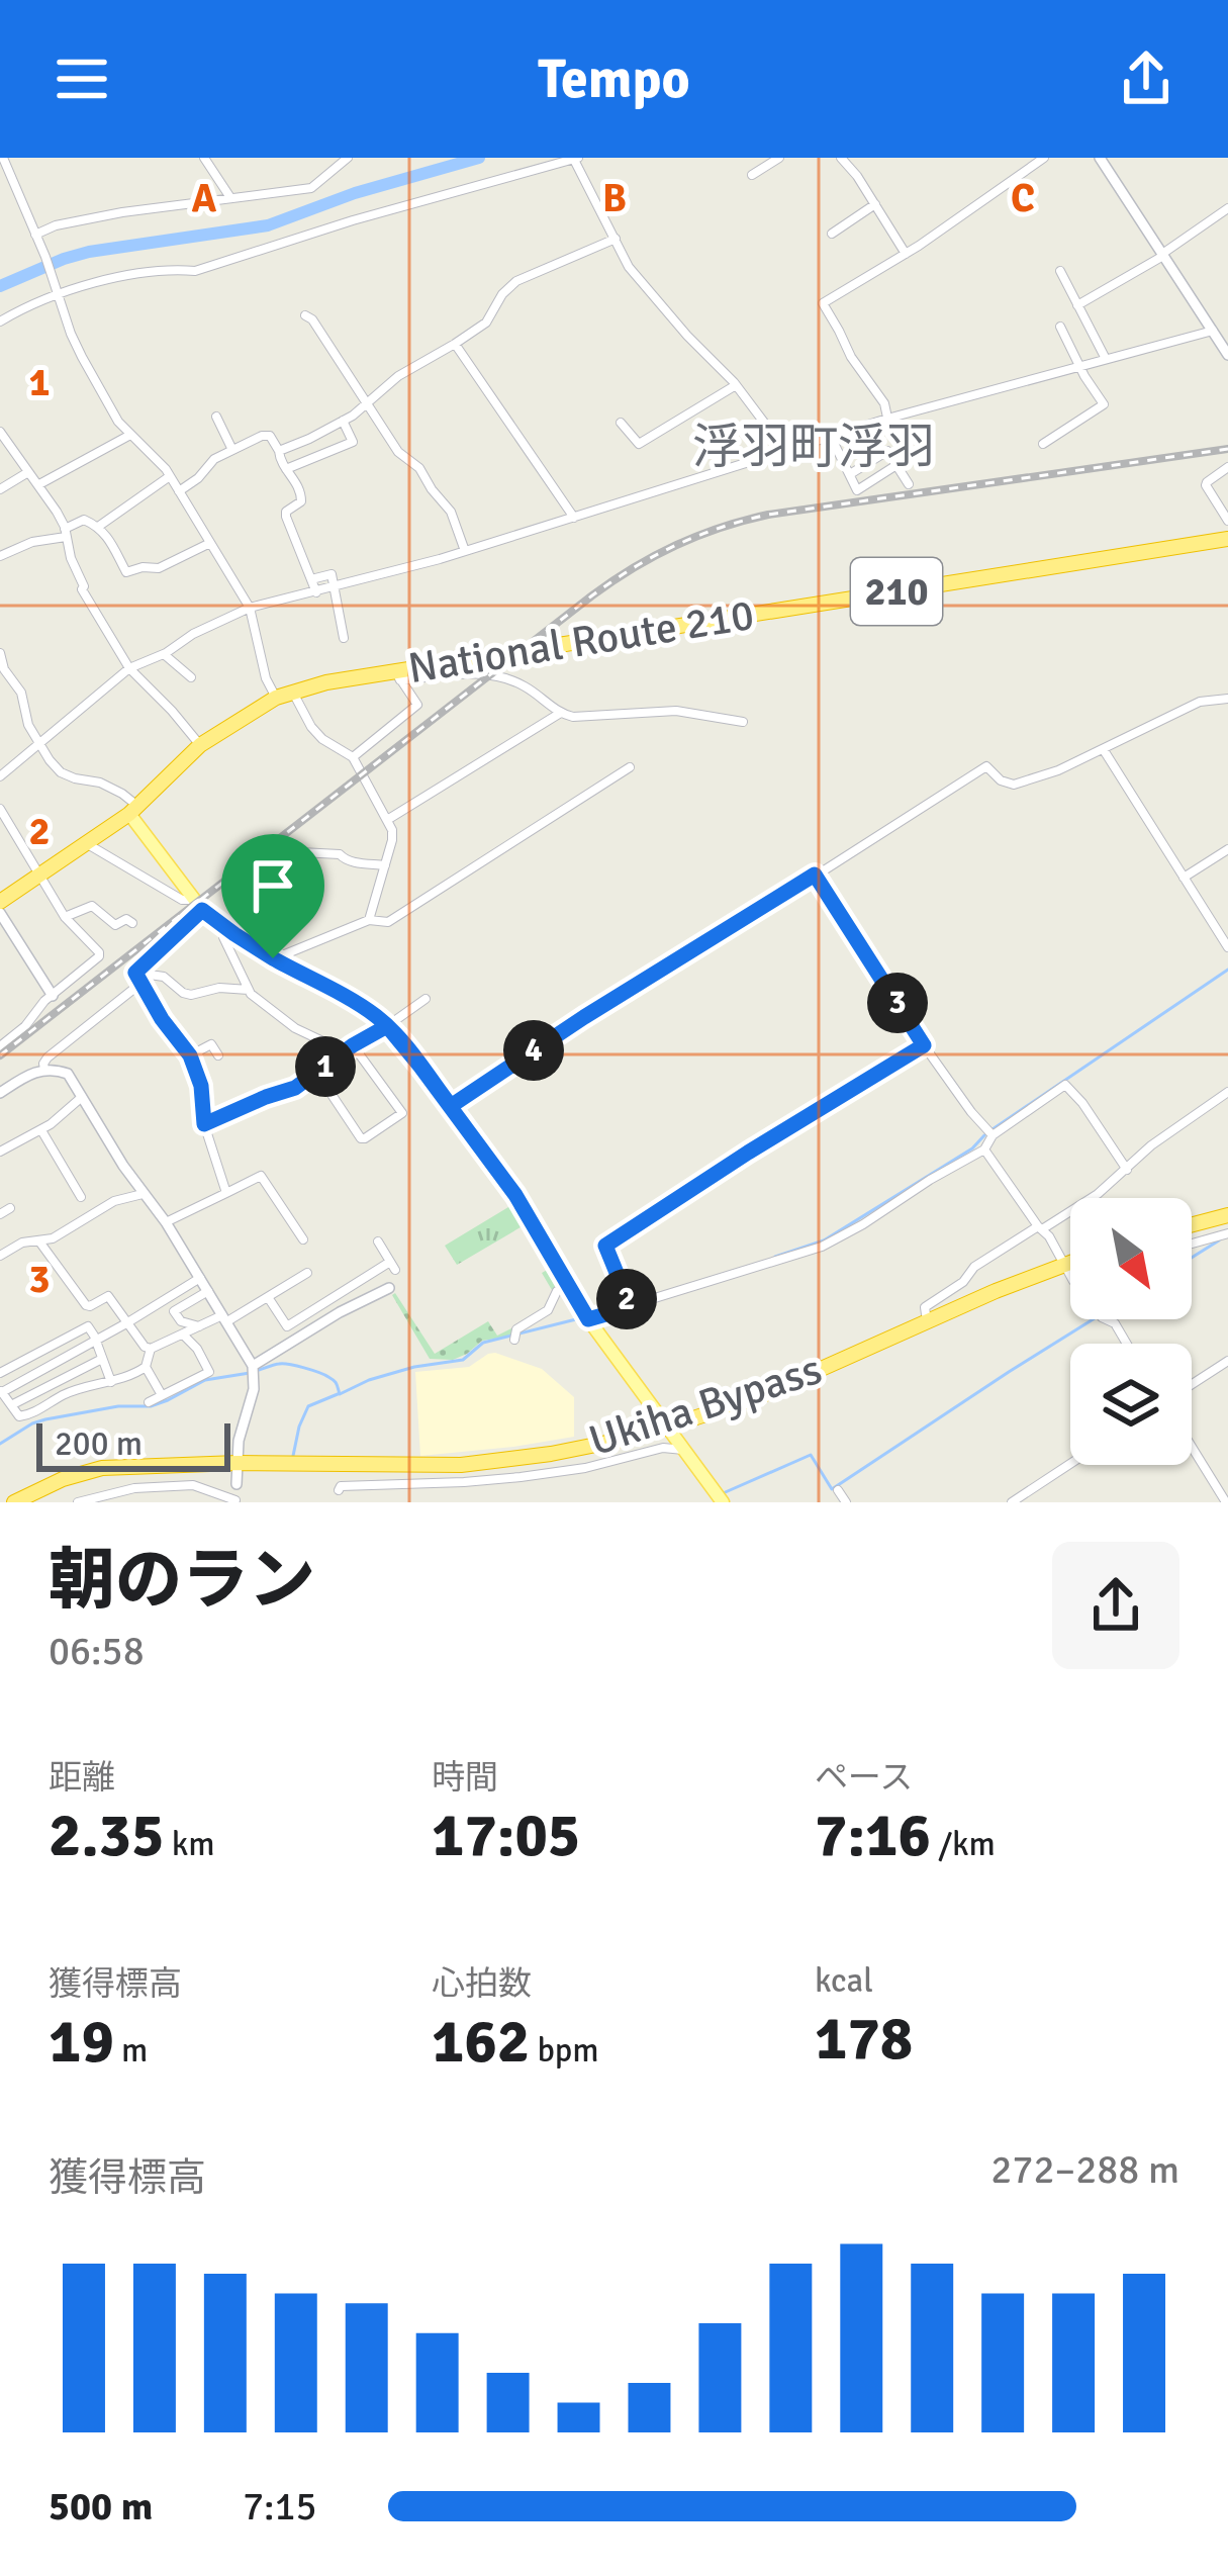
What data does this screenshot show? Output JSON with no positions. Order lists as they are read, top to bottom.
{
  "streets": {
    "highway": ["210", "National Route 210", "Ukiha Bypass"]
  },
  "districts": ["浮羽町浮羽"],
  "scale_bar": "200 m",
  "north": "bottom right",
  "page": {
    "header": "Tempo",
    "pins": [
      "3",
      "4",
      "1",
      "2"
    ],
    "scale": "200 m",
    "heading": ["朝のラン", "06:58"],
    "stats": [
      ["距離", "2.35 km"],
      ["時間", "17:05"],
      ["ペース", "7:16 /km"],
      ["獲得標高", "19 m"],
      ["心拍数", "162 bpm"],
      ["kcal", "178"]
    ],
    "chart": ["獲得標高", "272–288 m"],
    "list": [
      {
        "name": "500 m",
        "note": "7:15"
      }
    ]
  },
  "grid": {
    "columns": ["A", "B", "C"],
    "rows": ["1", "2", "3"]
  }
}
